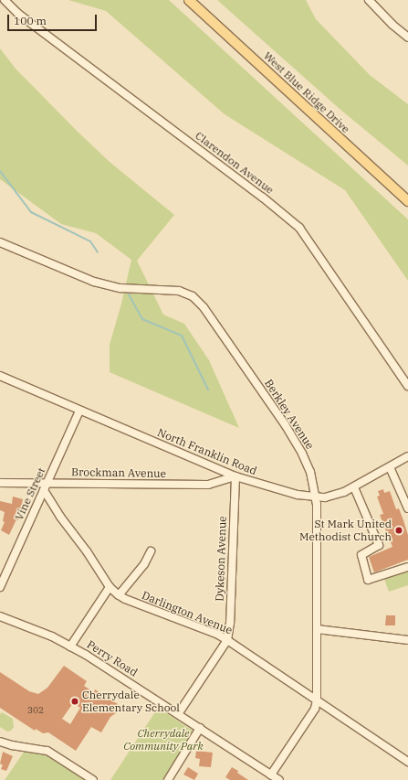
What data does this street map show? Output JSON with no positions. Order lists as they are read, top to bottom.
{
  "streets": {
    "main road": ["West Blue Ridge Drive"],
    "street": [
      "Clarendon Avenue",
      "Berkley Avenue",
      "North Franklin Road",
      "Brockman Avenue",
      "Vine Street",
      "Dykeson Avenue",
      "Darlington Avenue",
      "Perry Road"
    ]
  },
  "crossings": [
    ["Berkley Avenue", "North Franklin Road"],
    ["Berkley Avenue", "Darlington Avenue"],
    ["Berkley Avenue", "Perry Road"],
    ["North Franklin Road", "Brockman Avenue"],
    ["North Franklin Road", "Vine Street"],
    ["North Franklin Road", "Dykeson Avenue"],
    ["Brockman Avenue", "Vine Street"],
    ["Brockman Avenue", "Dykeson Avenue"],
    ["Brockman Avenue", "Darlington Avenue"],
    ["Vine Street", "Darlington Avenue"],
    ["Dykeson Avenue", "Darlington Avenue"],
    ["Dykeson Avenue", "Perry Road"]
  ],
  "parks": ["Cherrydale Community Park"],
  "places": ["St Mark United Methodist Church", "Cherrydale Elementary School"],
  "house_numbers": ["302"],
  "scale_bar": "100 m"
}
